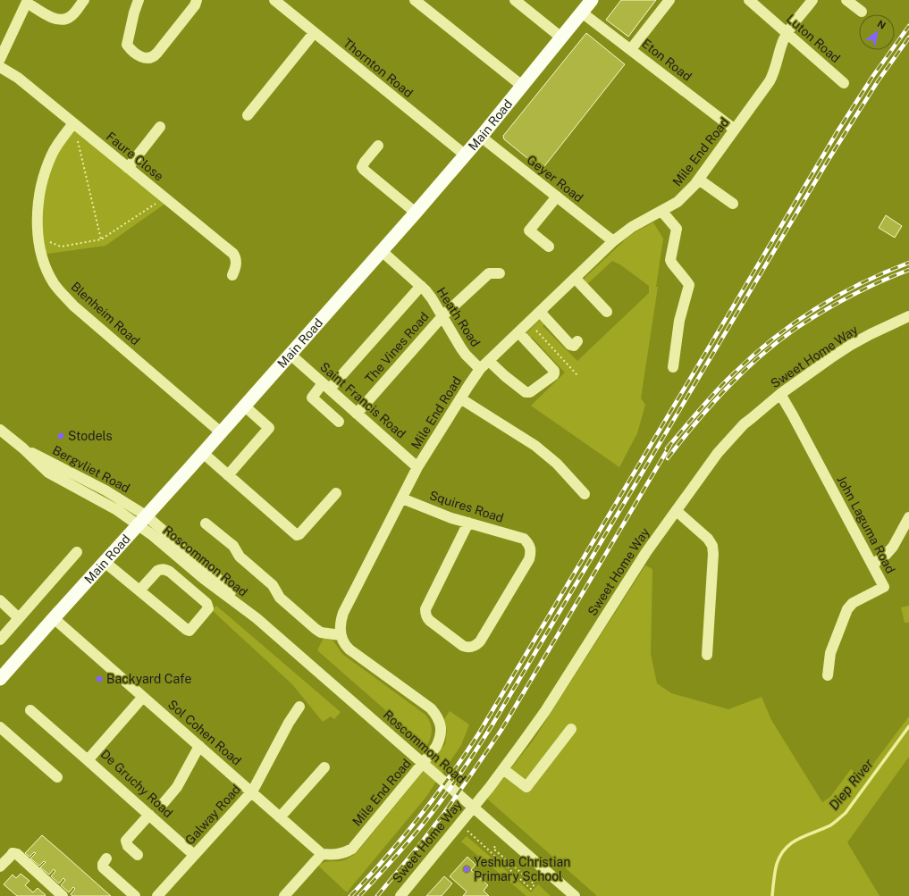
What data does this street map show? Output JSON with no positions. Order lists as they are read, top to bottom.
{
  "streets": {
    "main road": ["Main Road"],
    "street": [
      "Luton Road",
      "Eton Road",
      "Thornton Road",
      "Mile End Road",
      "Faure Close",
      "Geyer Road",
      "Blenheim Road",
      "Heath Road",
      "The Vines Road",
      "Sweet Home Way",
      "Saint Francis Road",
      "Bergvliet Road",
      "Squires Road",
      "John Laguma Road",
      "Roscommon Road",
      "Sol Cohen Road",
      "De Gruchy Road",
      "Galway Road"
    ]
  },
  "crossings": [
    ["Luton Road", "Mile End Road"],
    ["Eton Road", "Main Road"],
    ["Eton Road", "Mile End Road"],
    ["Thornton Road", "Main Road"],
    ["Main Road", "Geyer Road"],
    ["Main Road", "Blenheim Road"],
    ["Main Road", "Heath Road"],
    ["Main Road", "Saint Francis Road"],
    ["Main Road", "Bergvliet Road"],
    ["Main Road", "Roscommon Road"],
    ["Main Road", "Sol Cohen Road"],
    ["Mile End Road", "Geyer Road"],
    ["Mile End Road", "Heath Road"],
    ["Mile End Road", "Saint Francis Road"],
    ["Mile End Road", "Squires Road"],
    ["Mile End Road", "Sol Cohen Road"],
    ["Faure Close", "Blenheim Road"],
    ["Heath Road", "The Vines Road"],
    ["The Vines Road", "Saint Francis Road"],
    ["Sweet Home Way", "John Laguma Road"],
    ["Bergvliet Road", "Roscommon Road"],
    ["Sol Cohen Road", "De Gruchy Road"],
    ["Sol Cohen Road", "Galway Road"],
    ["De Gruchy Road", "Galway Road"]
  ],
  "water": ["Diep River"],
  "places": ["Stodels", "Backyard Cafe", "Yeshua Christian Primary School"],
  "north": "top right"
}
